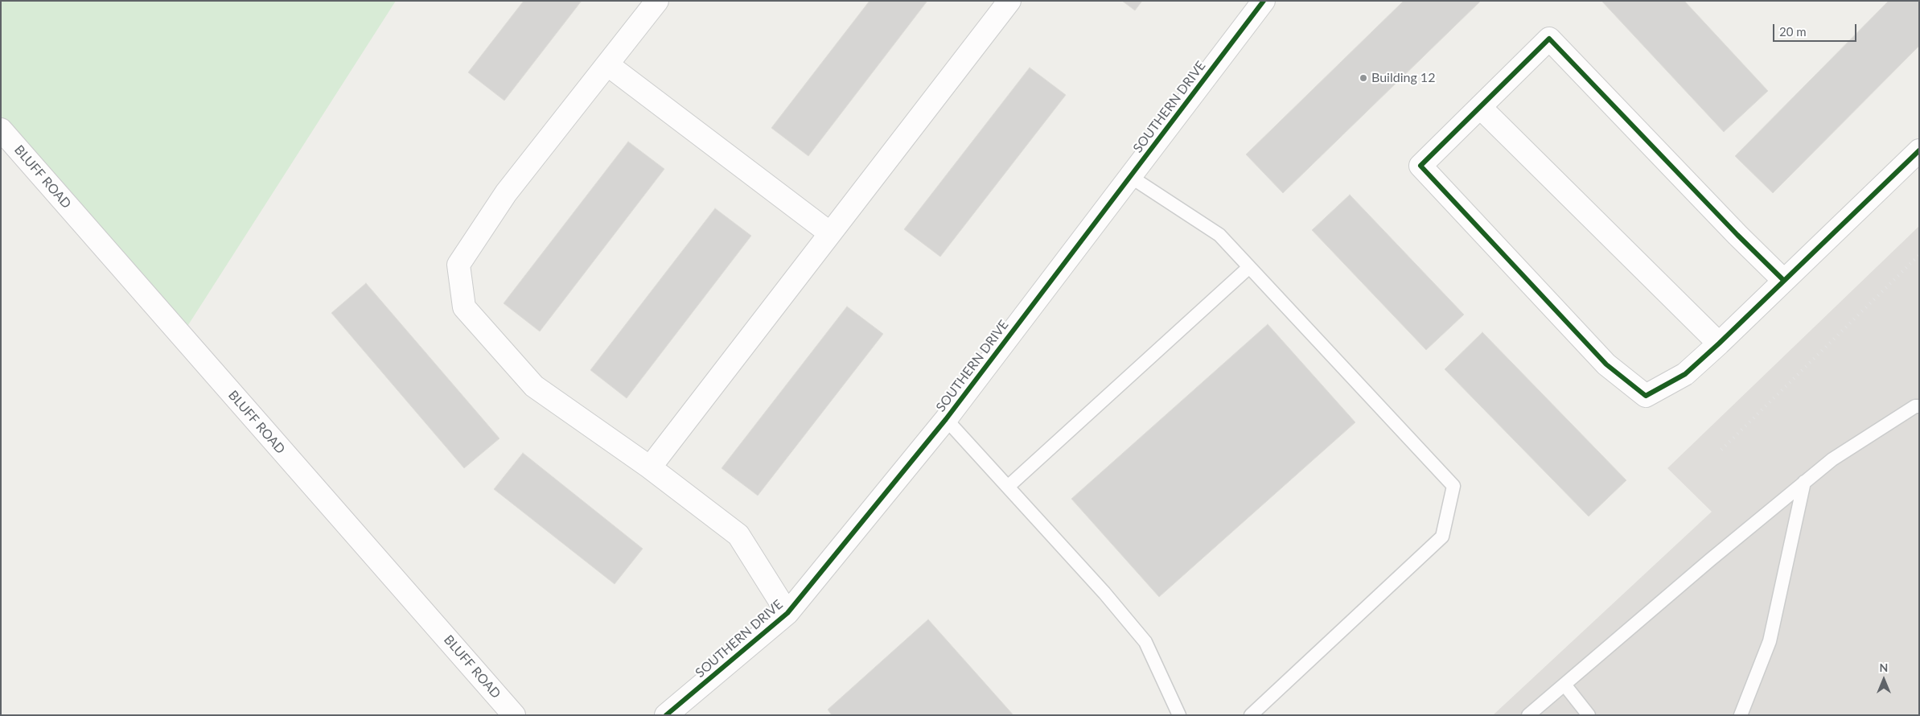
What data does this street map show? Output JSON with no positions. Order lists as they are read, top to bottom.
{
  "streets": {
    "street": ["SOUTHERN DRIVE", "BLUFF ROAD"]
  },
  "places": ["Building 12"],
  "scale_bar": "20 m",
  "north": "top"
}
